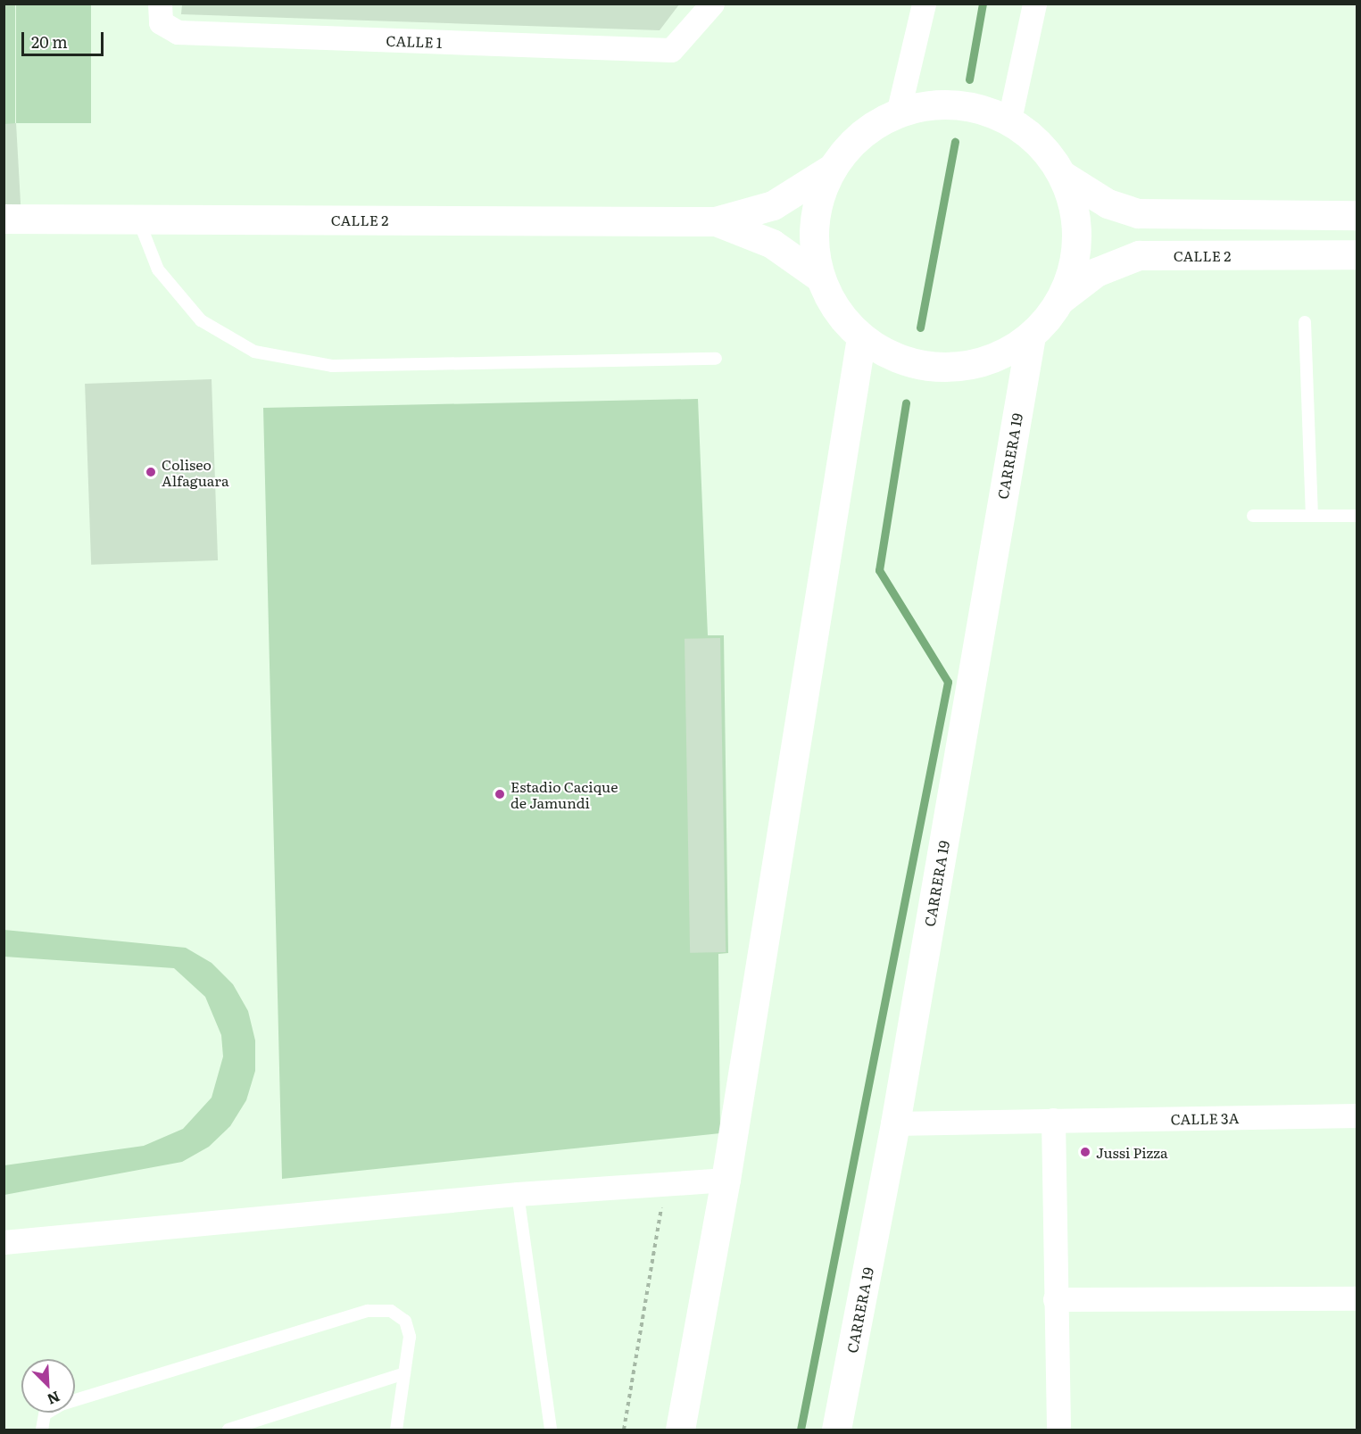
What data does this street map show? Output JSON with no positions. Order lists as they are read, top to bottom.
{
  "streets": {
    "main road": ["CALLE 2", "CARRERA 19"],
    "street": ["CALLE 1", "CALLE 3A"]
  },
  "crossings": [
    ["CARRERA 19", "CALLE 3A"]
  ],
  "places": ["Coliseo Alfaguara", "Estadio Cacique de Jamundi", "Jussi Pizza"],
  "scale_bar": "20 m",
  "north": "bottom right"
}
